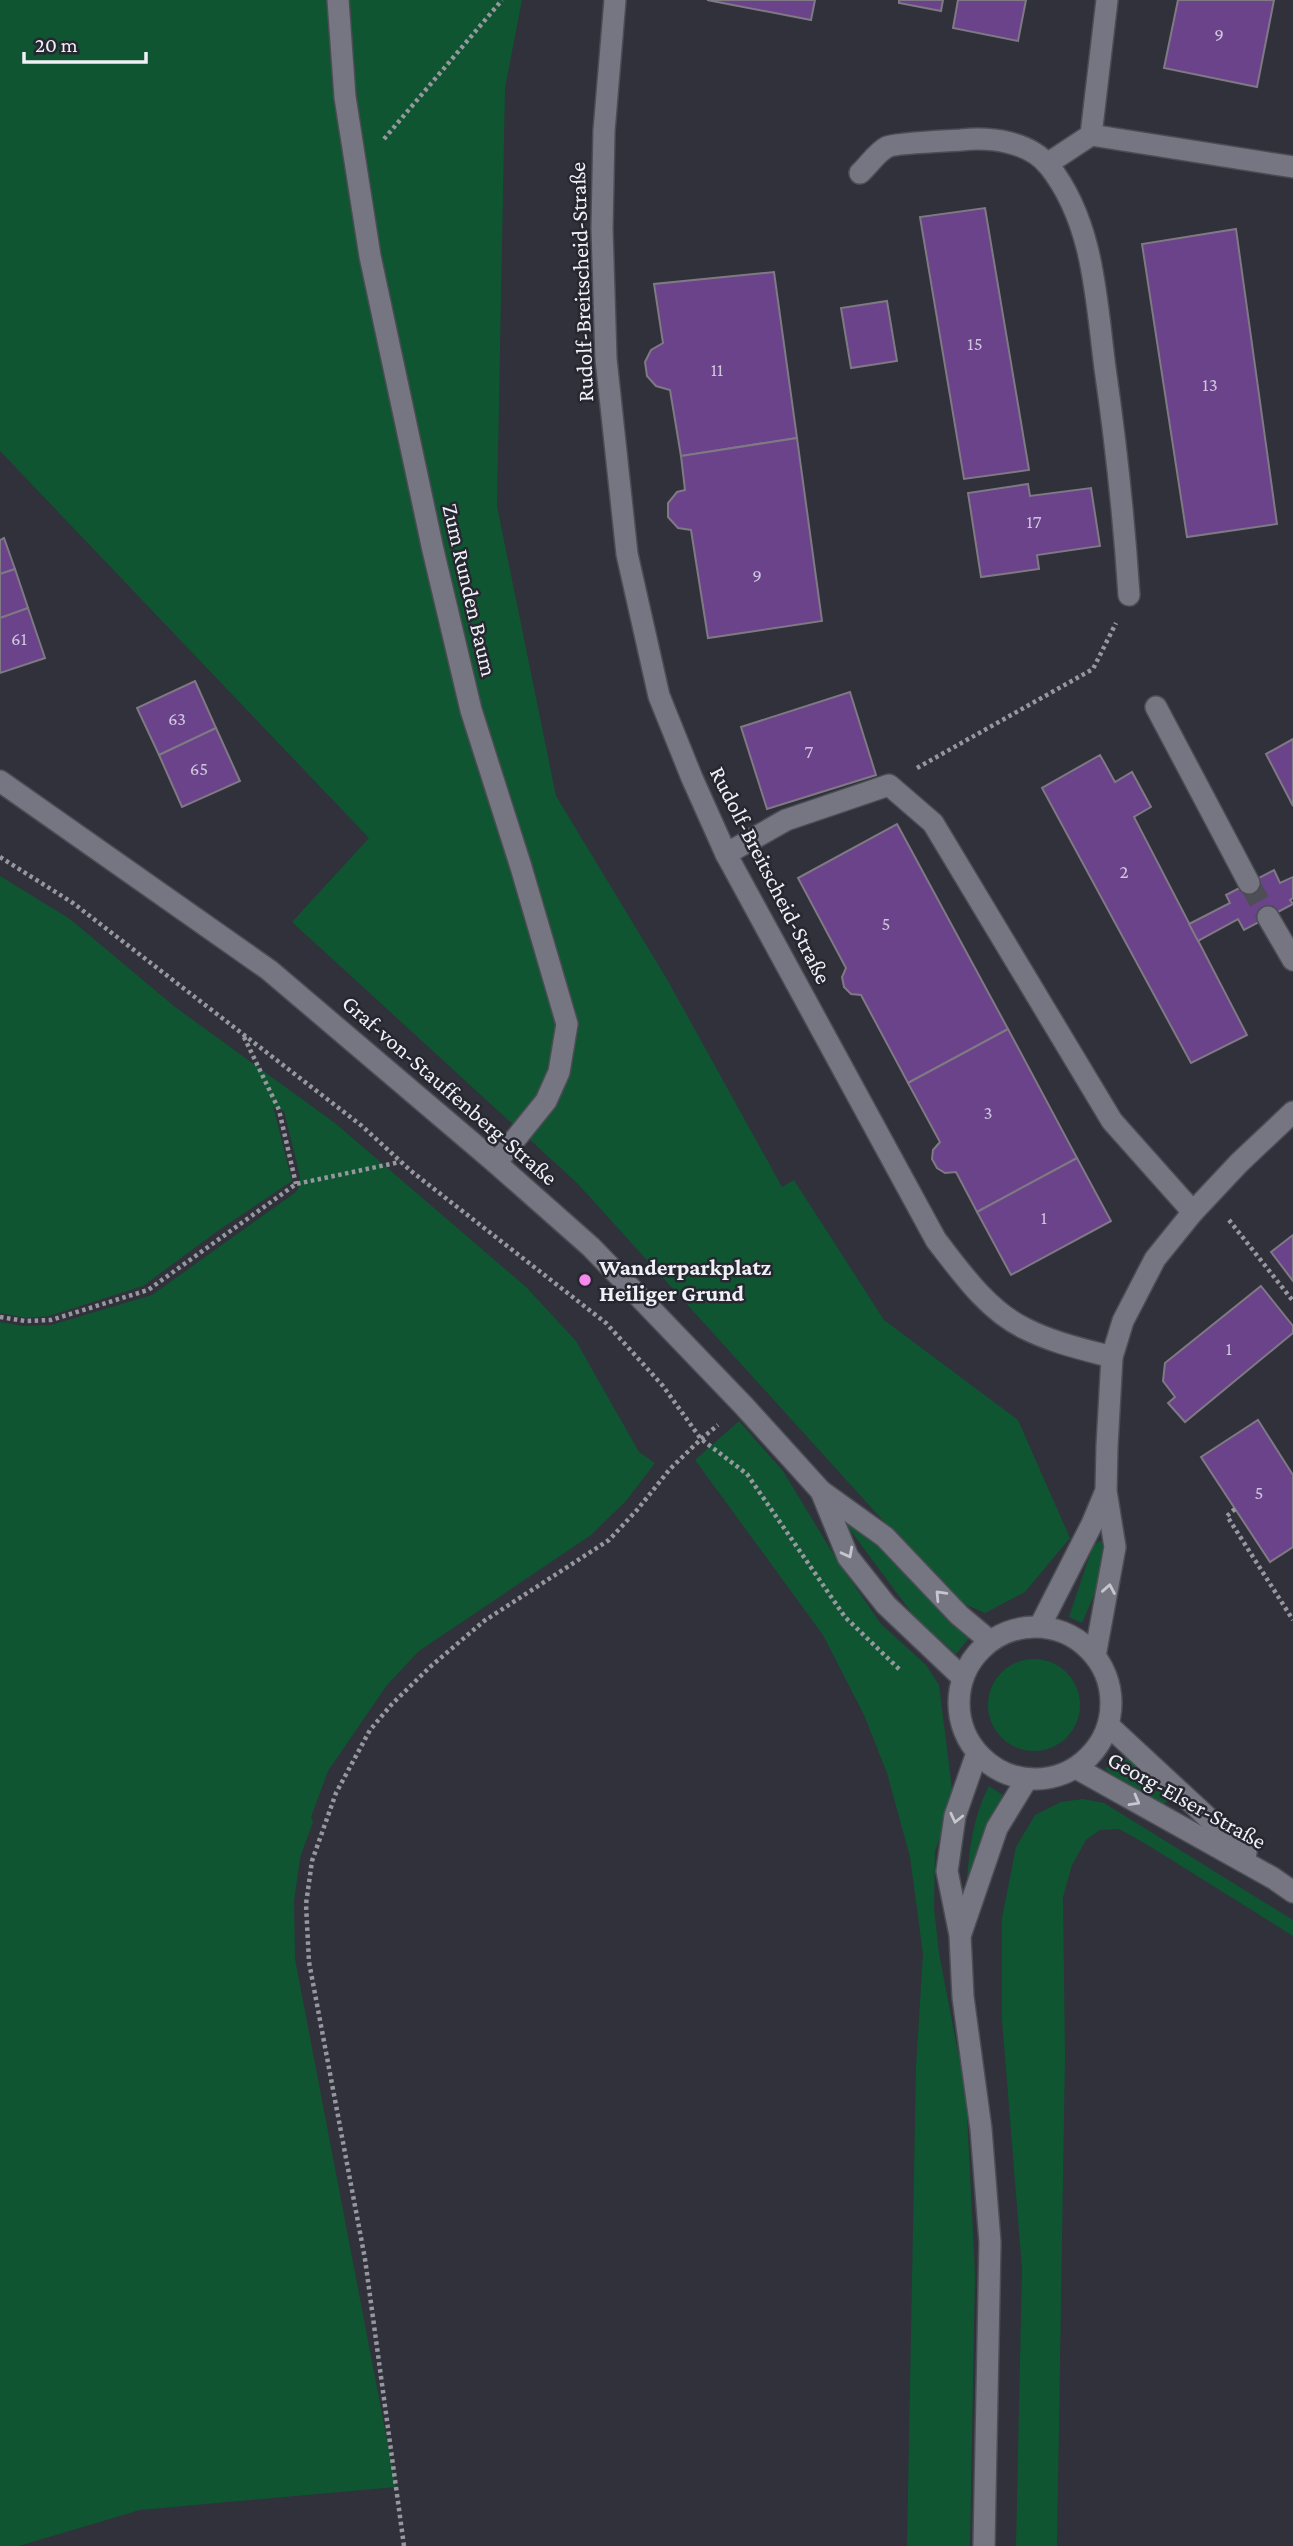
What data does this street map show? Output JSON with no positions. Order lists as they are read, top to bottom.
{
  "streets": {
    "street": [
      "Rudolf-Breitscheid-Straße",
      "Zum Runden Baum",
      "Graf-von-Stauffenberg-Straße",
      "Georg-Elser-Straße"
    ]
  },
  "crossings": [
    ["Zum Runden Baum", "Graf-von-Stauffenberg-Straße"],
    ["Graf-von-Stauffenberg-Straße", "Georg-Elser-Straße"]
  ],
  "places": ["Wanderparkplatz Heiliger Grund"],
  "house_numbers": [
    "9",
    "15",
    "11",
    "13",
    "17",
    "9",
    "61",
    "63",
    "7",
    "65",
    "2",
    "5",
    "3",
    "1",
    "1",
    "5"
  ],
  "scale_bar": "20 m"
}
